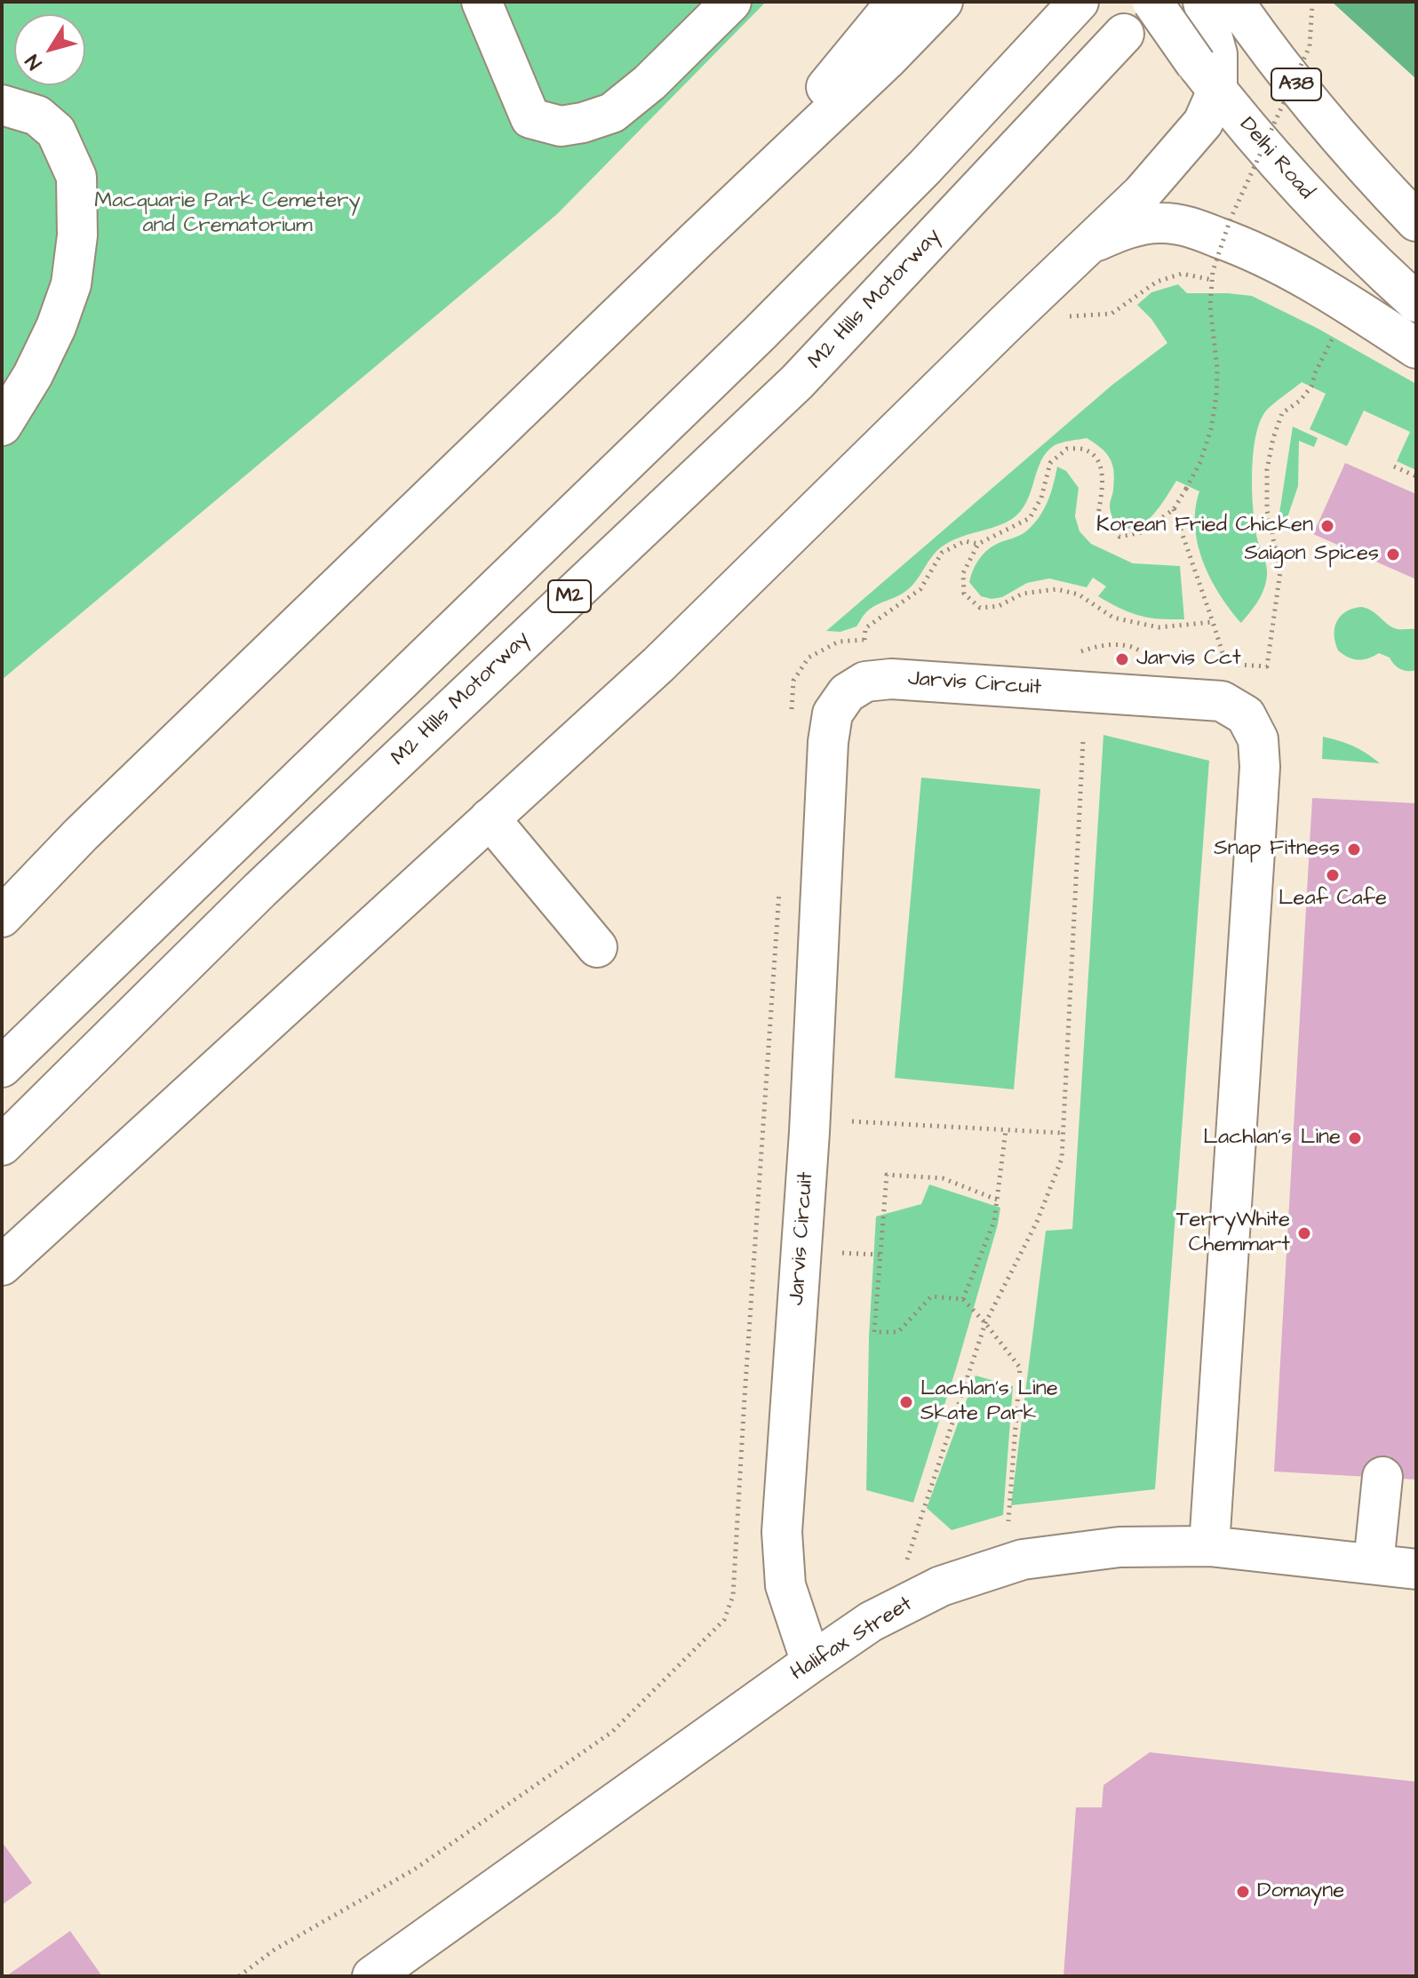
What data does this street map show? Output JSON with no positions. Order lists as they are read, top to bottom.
{
  "streets": {
    "main road": [
      "A38",
      "Delhi Road",
      "M2 Hills Motorway",
      "M2",
      "Jarvis Circuit",
      "Halifax Street"
    ]
  },
  "crossings": [
    ["Jarvis Circuit", "Halifax Street"]
  ],
  "parks": ["Macquarie Park Cemetery and Crematorium"],
  "places": [
    "Korean Fried Chicken",
    "Saigon Spices",
    "Jarvis Cct",
    "Snap Fitness",
    "Leaf Cafe",
    "Lachlan's Line",
    "TerryWhite Chemmart",
    "Lachlan's Line Skate Park",
    "Domayne"
  ],
  "north": "bottom left"
}
